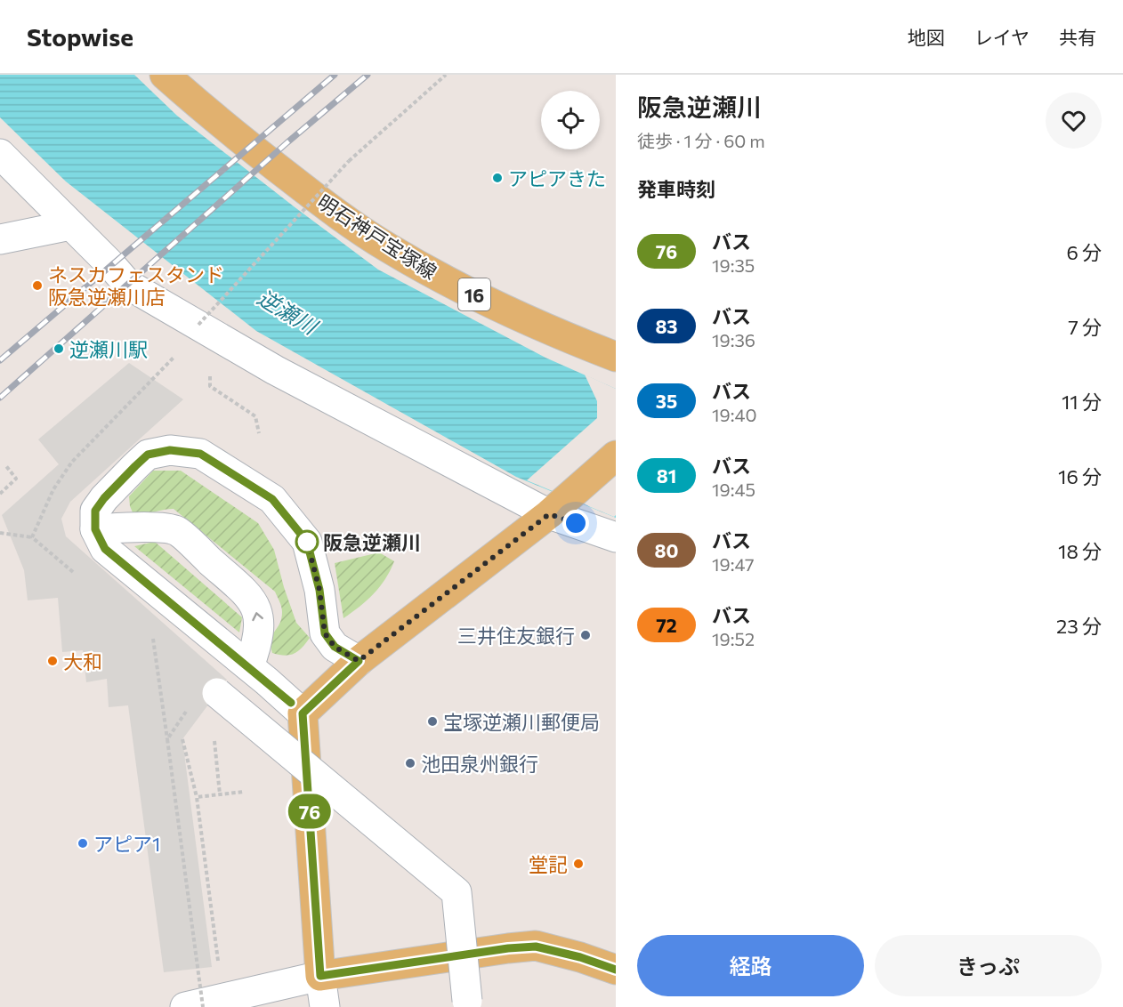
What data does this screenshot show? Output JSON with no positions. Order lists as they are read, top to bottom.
{
  "streets": {
    "main road": ["明石神戸宝塚線", "16"]
  },
  "water": ["逆瀬川"],
  "places": [
    "アピアきた",
    "ネスカフェスタンド 阪急逆瀬川店",
    "逆瀬川駅",
    "阪急逆瀬川",
    "三井住友銀行",
    "大和",
    "宝塚逆瀬川郵便局",
    "池田泉州銀行",
    "アピア1",
    "堂記"
  ],
  "lines": ["bus line 76"],
  "page": {
    "header": "Stopwise",
    "nav": ["地図", "レイヤ", "共有"],
    "on_map": "76",
    "heading": [
      ["阪急逆瀬川", "徒歩 · 1 分 · 60 m"],
      "発車時刻"
    ],
    "list": [
      {
        "mark": "76",
        "name": "バス",
        "note": "19:35",
        "value": "6 分"
      },
      {
        "mark": "83",
        "name": "バス",
        "note": "19:36",
        "value": "7 分"
      },
      {
        "mark": "35",
        "name": "バス",
        "note": "19:40",
        "value": "11 分"
      },
      {
        "mark": "81",
        "name": "バス",
        "note": "19:45",
        "value": "16 分"
      },
      {
        "mark": "80",
        "name": "バス",
        "note": "19:47",
        "value": "18 分"
      },
      {
        "mark": "72",
        "name": "バス",
        "note": "19:52",
        "value": "23 分"
      }
    ],
    "buttons": ["経路", "きっぷ"]
  }
}
